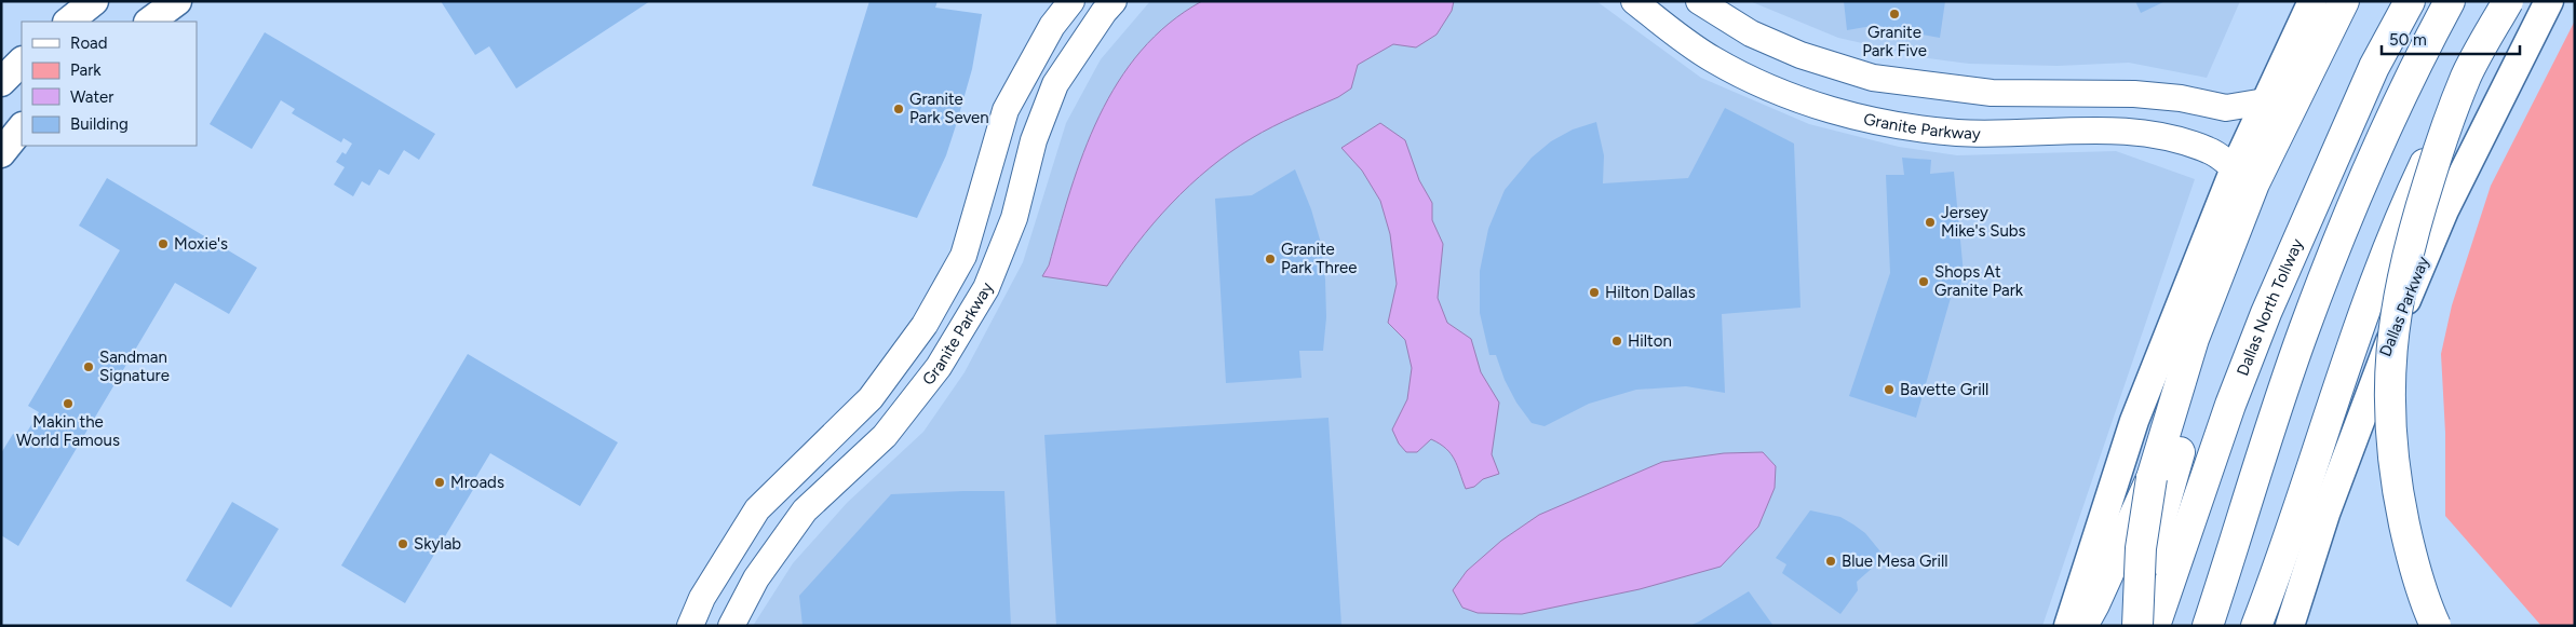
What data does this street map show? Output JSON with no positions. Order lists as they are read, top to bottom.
{
  "streets": {
    "highway": ["Dallas North Tollway"],
    "main road": ["Dallas Parkway"],
    "street": ["Granite Parkway"]
  },
  "places": [
    "Granite Park Five",
    "Granite Park Seven",
    "Jersey Mike's Subs",
    "Moxie's",
    "Granite Park Three",
    "Shops At Granite Park",
    "Hilton Dallas",
    "Hilton",
    "Sandman Signature",
    "Bavette Grill",
    "Makin the World Famous",
    "Mroads",
    "Skylab",
    "Blue Mesa Grill"
  ],
  "legend": [
    "Road",
    "Park",
    "Water",
    "Building"
  ],
  "scale_bar": "50 m"
}
